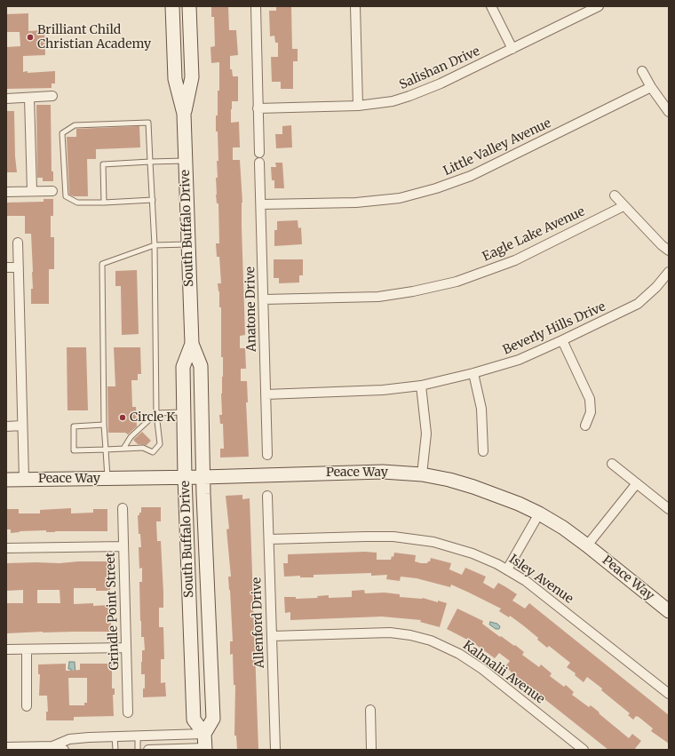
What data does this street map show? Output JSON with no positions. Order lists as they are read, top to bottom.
{
  "streets": {
    "main road": ["South Buffalo Drive", "Peace Way"],
    "street": [
      "Salishan Drive",
      "Little Valley Avenue",
      "Eagle Lake Avenue",
      "Anatone Drive",
      "Beverly Hills Drive",
      "Isley Avenue",
      "Grindle Point Street",
      "Allenford Drive",
      "Kalmalii Avenue"
    ]
  },
  "crossings": [
    ["Little Valley Avenue", "Anatone Drive"],
    ["South Buffalo Drive", "Peace Way"],
    ["Eagle Lake Avenue", "Anatone Drive"],
    ["Anatone Drive", "Beverly Hills Drive"],
    ["Isley Avenue", "Allenford Drive"],
    ["Allenford Drive", "Kalmalii Avenue"]
  ],
  "places": ["Brilliant Child Christian Academy", "Circle K"]
}
